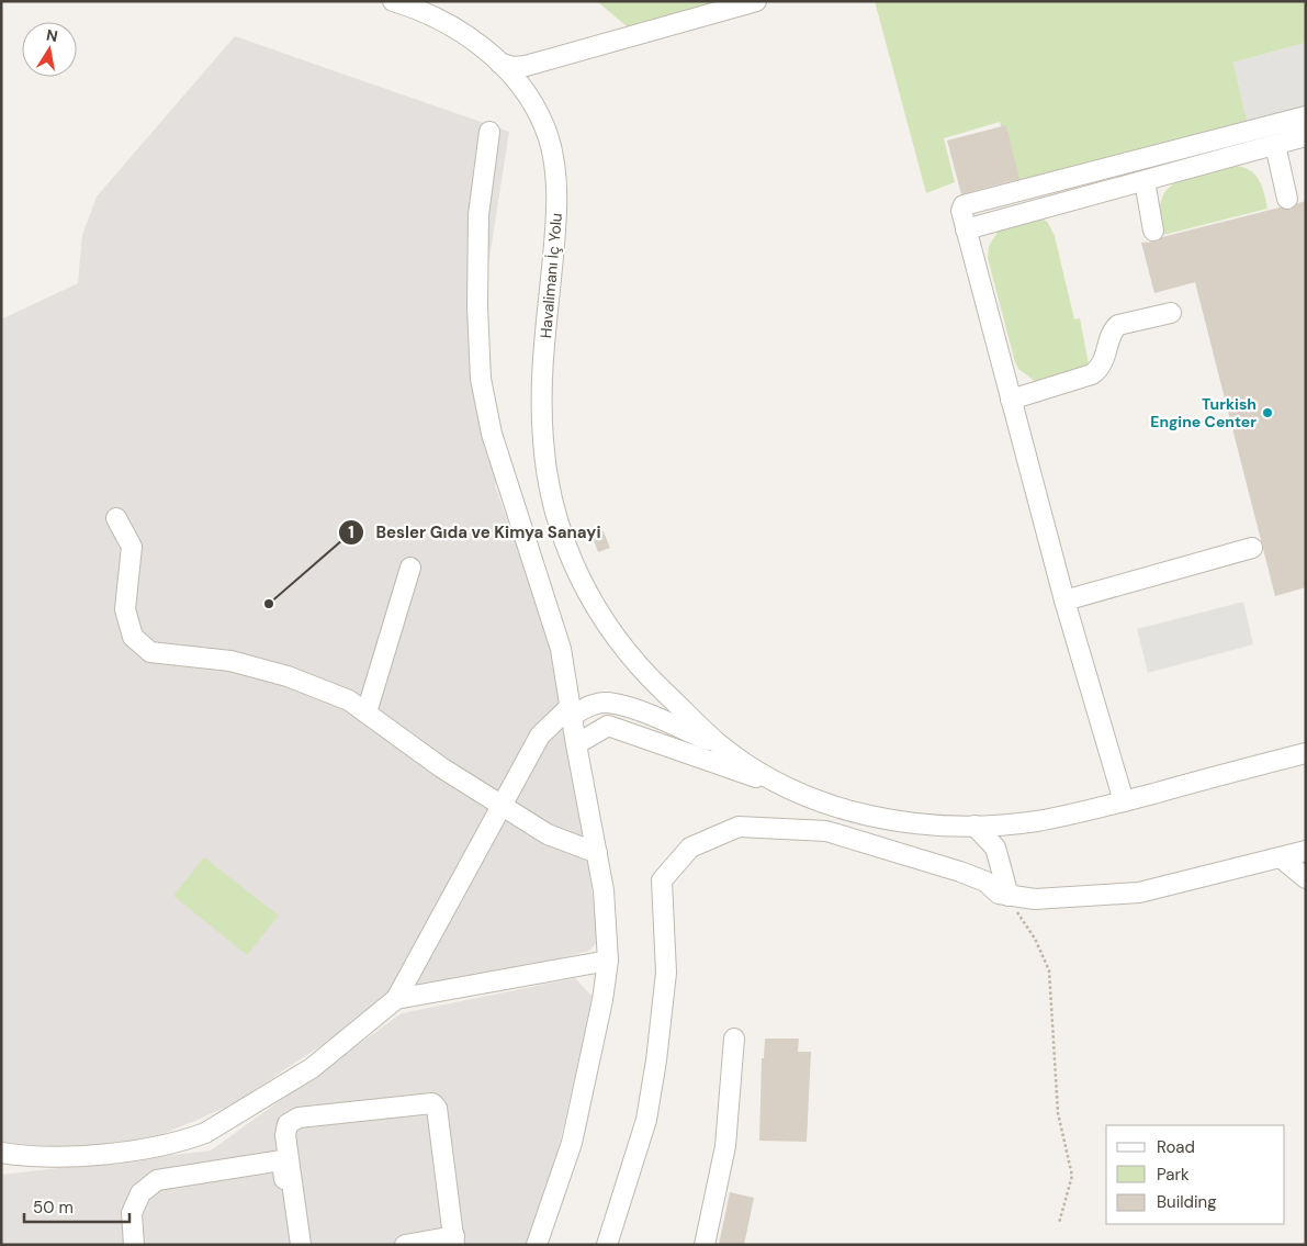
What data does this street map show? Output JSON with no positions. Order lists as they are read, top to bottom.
{
  "streets": {
    "street": ["Havalimanı İç Yolu"]
  },
  "places": ["Turkish Engine Center", "Besler Gıda ve Kimya Sanayi"],
  "legend": ["Road", "Park", "Building"],
  "scale_bar": "50 m",
  "north": "top"
}
